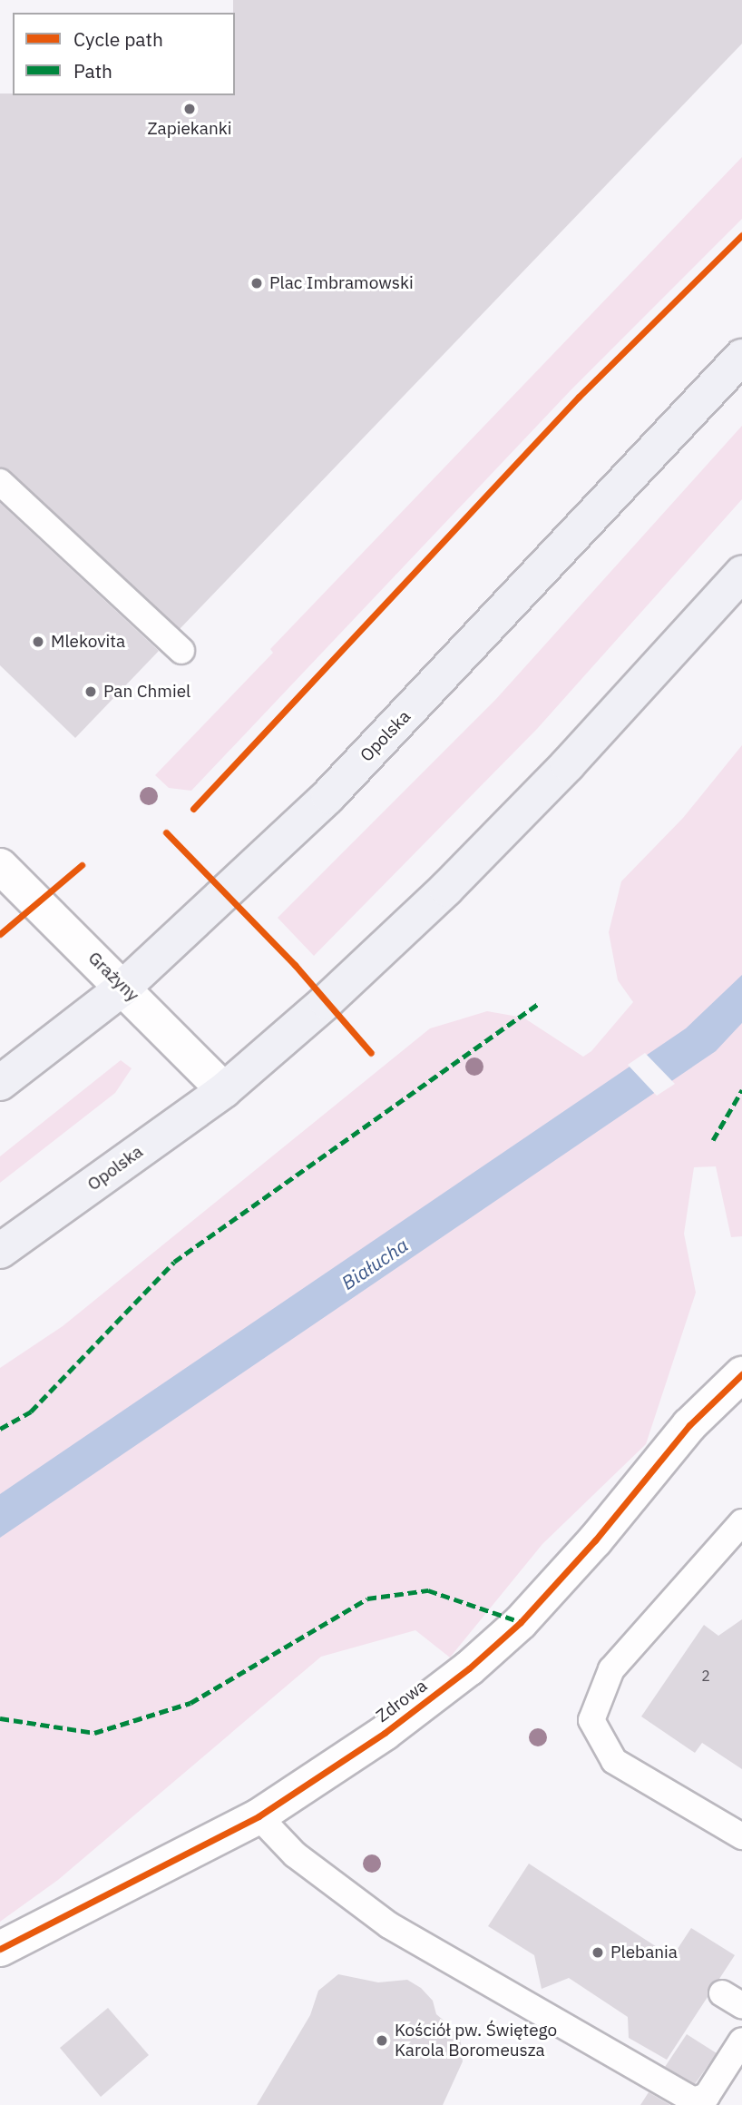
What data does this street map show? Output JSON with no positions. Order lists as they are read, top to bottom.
{
  "streets": {
    "main road": ["Opolska"],
    "street": ["Grażyny", "Zdrowa"]
  },
  "crossings": [
    ["Opolska", "Grażyny"]
  ],
  "water": ["Białucha"],
  "places": [
    "Zapiekanki",
    "Plac Imbramowski",
    "Mlekovita",
    "Pan Chmiel",
    "Plebania",
    "Kościół pw. Świętego Karola Boromeusza"
  ],
  "house_numbers": ["2"],
  "legend": ["Cycle path", "Path"]
}
